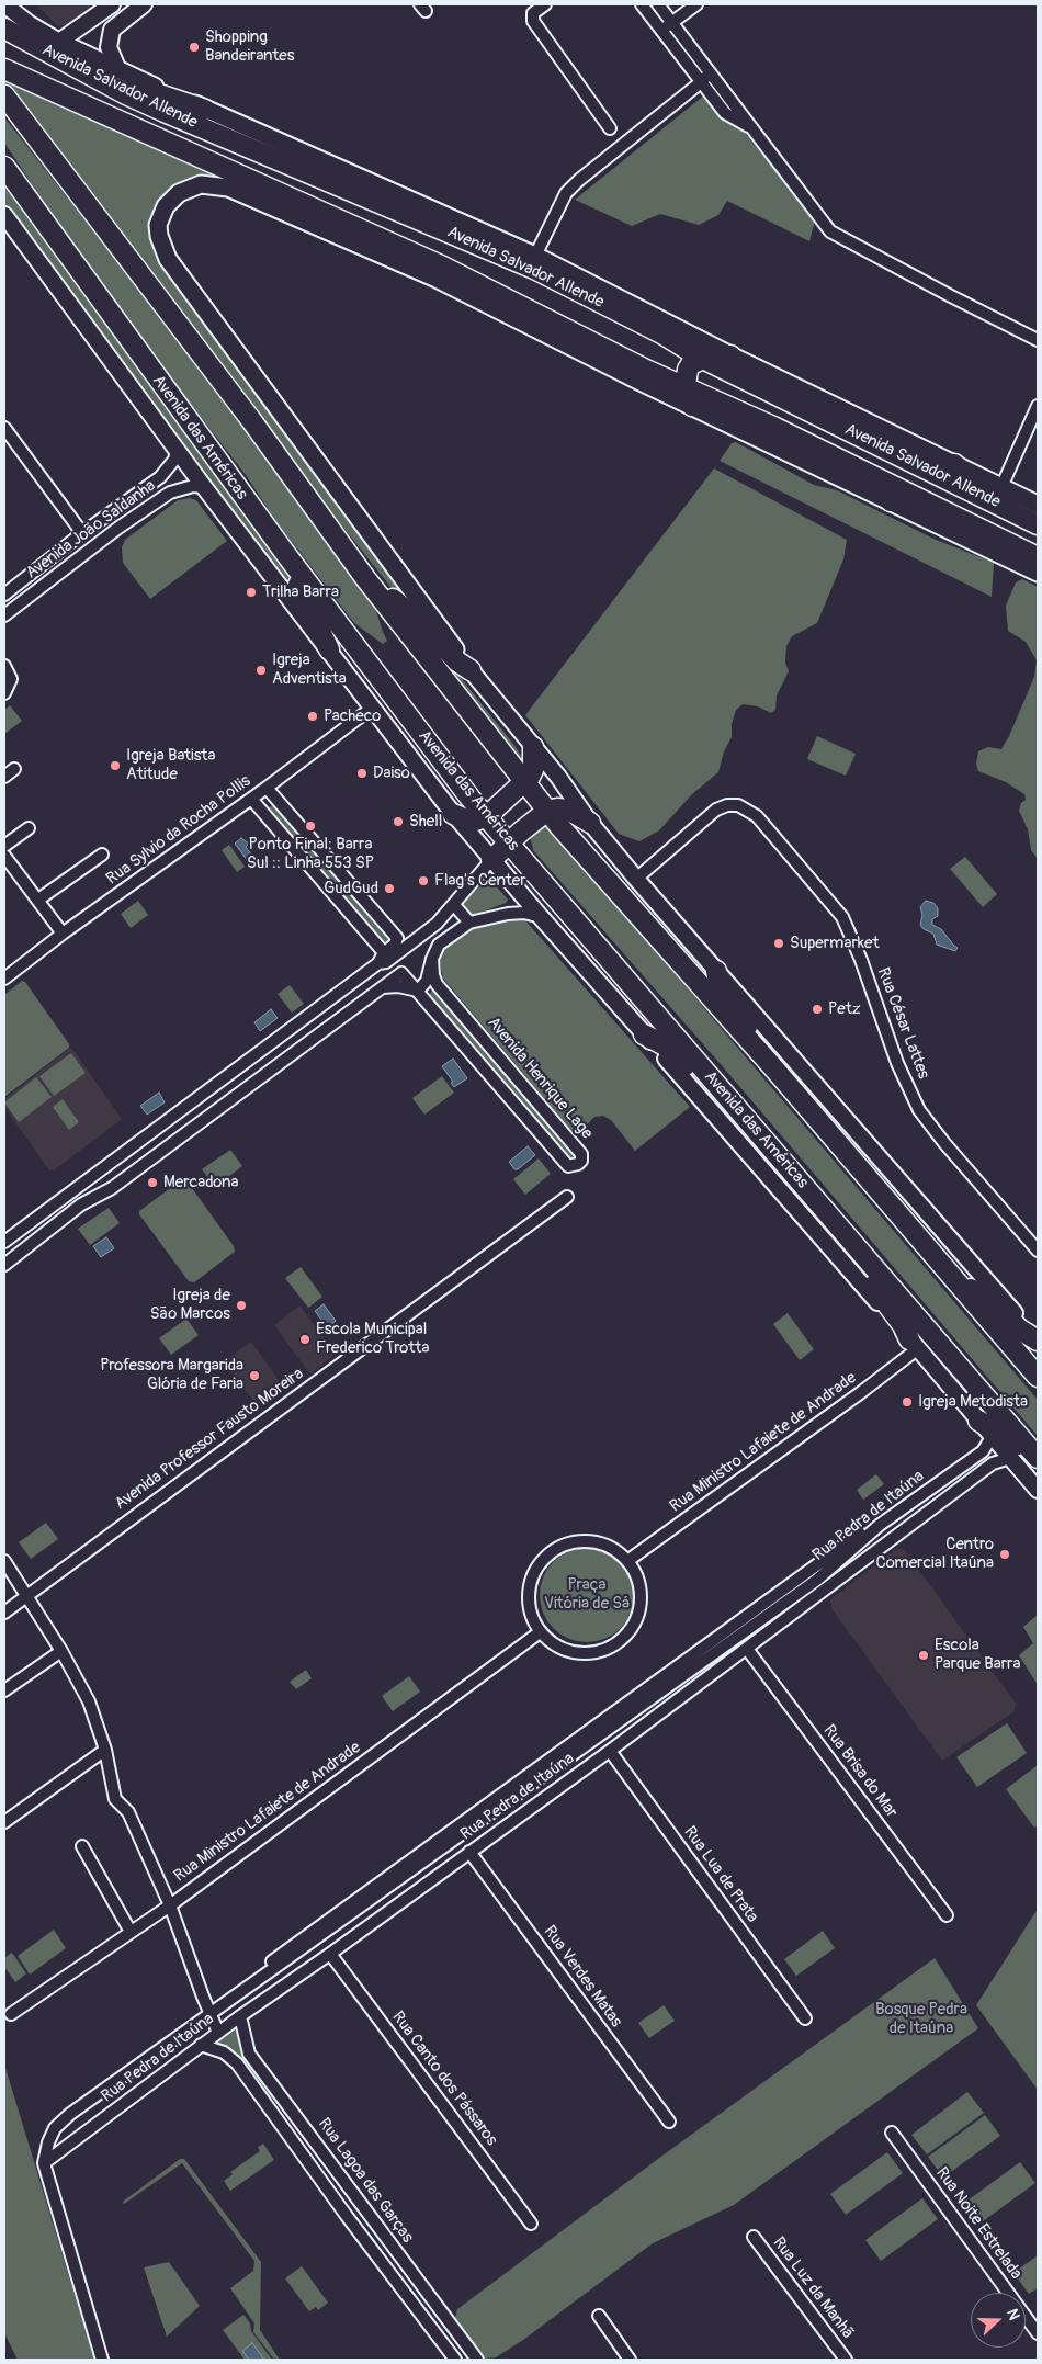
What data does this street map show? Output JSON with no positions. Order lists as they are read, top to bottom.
{
  "streets": {
    "highway": ["Avenida Salvador Allende", "Avenida das Américas"],
    "street": [
      "Avenida João Saldanha",
      "Rua Sylvio da Rocha Pollis",
      "Rua César Lattes",
      "Avenida Henrique Lage",
      "Avenida Professor Fausto Moreira",
      "Rua Ministro Lafaiete de Andrade",
      "Rua Pedra de Itaúna",
      "Rua Brisa do Mar",
      "Rua Lua de Prata",
      "Rua Verdes Matas",
      "Rua Canto dos Pássaros",
      "Rua Lagoa das Garças",
      "Rua Noite Estrelada",
      "Rua Luz da Manhã"
    ]
  },
  "crossings": [
    ["Avenida das Américas", "Avenida João Saldanha"],
    ["Avenida das Américas", "Rua Sylvio da Rocha Pollis"],
    ["Avenida das Américas", "Rua Ministro Lafaiete de Andrade"],
    ["Avenida das Américas", "Rua Pedra de Itaúna"],
    ["Rua Pedra de Itaúna", "Rua Brisa do Mar"],
    ["Rua Pedra de Itaúna", "Rua Lua de Prata"],
    ["Rua Pedra de Itaúna", "Rua Verdes Matas"],
    ["Rua Pedra de Itaúna", "Rua Canto dos Pássaros"],
    ["Rua Pedra de Itaúna", "Rua Lagoa das Garças"]
  ],
  "parks": ["Praça Vitória de Sá", "Bosque Pedra de Itaúna"],
  "places": [
    "Shopping Bandeirantes",
    "Trilha Barra",
    "Igreja Adventista",
    "Pacheco",
    "Igreja Batista Atitude",
    "Daiso",
    "Shell",
    "Ponto Final: Barra Sul :: Linha 553 SP",
    "Flag's Center",
    "GudGud",
    "Supermarket",
    "Petz",
    "Mercadona",
    "Igreja de São Marcos",
    "Escola Municipal Frederico Trotta",
    "Professora Margarida Glória de Faria",
    "Igreja Metodista",
    "Centro Comercial Itaúna",
    "Escola Parque Barra"
  ],
  "north": "right"
}
